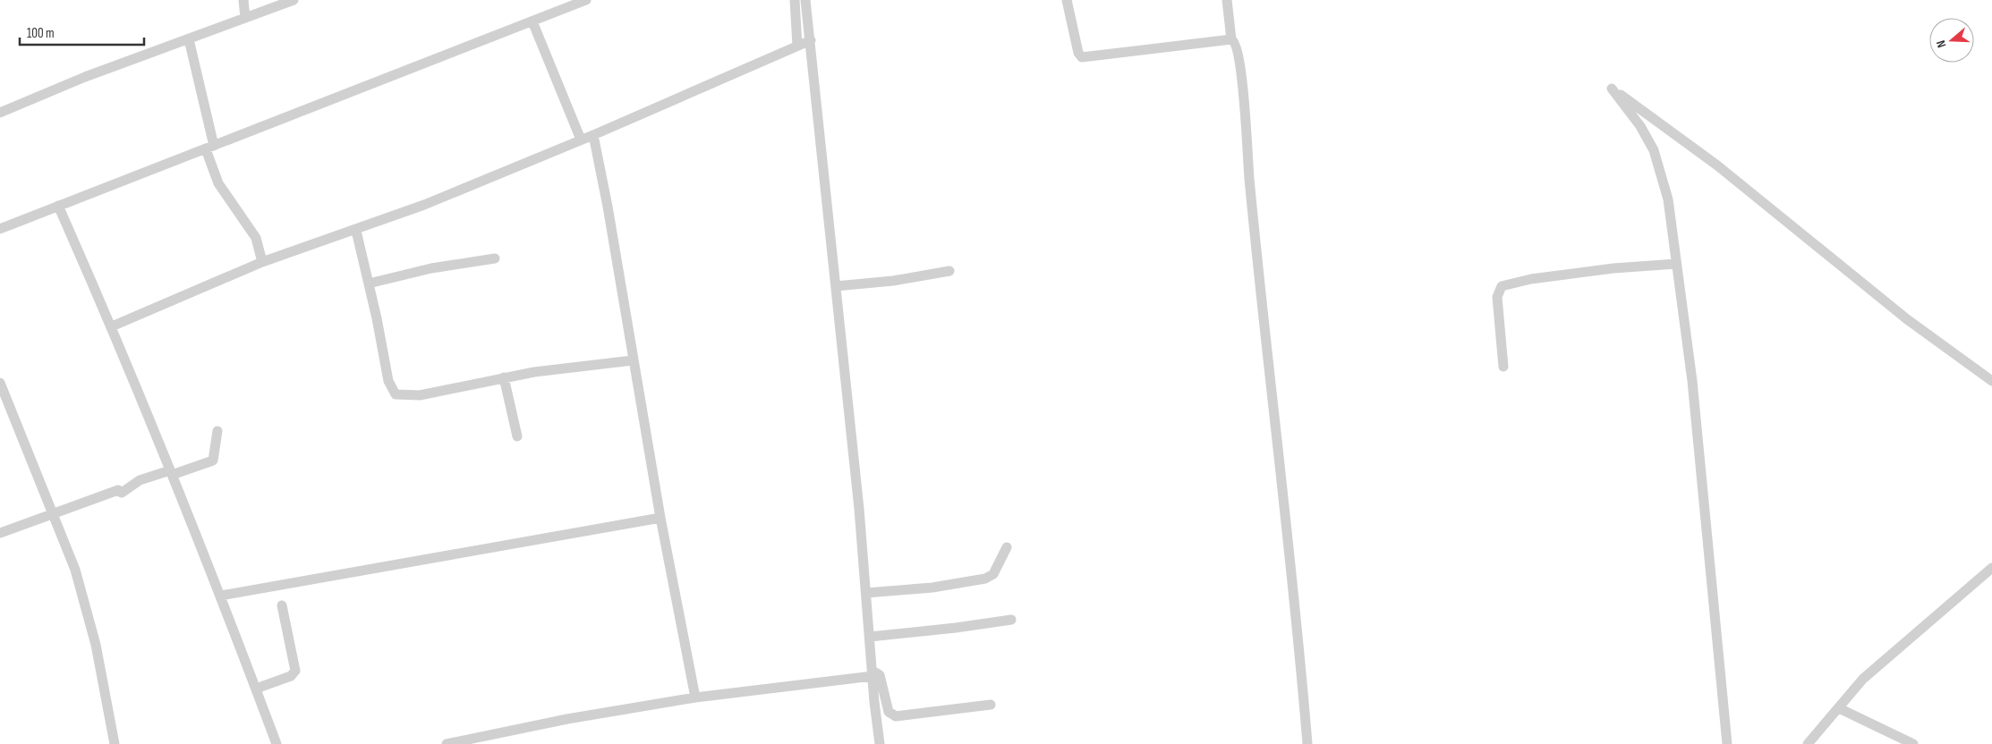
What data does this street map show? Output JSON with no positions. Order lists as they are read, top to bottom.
{
  "scale_bar": "100 m",
  "north": "left"
}
